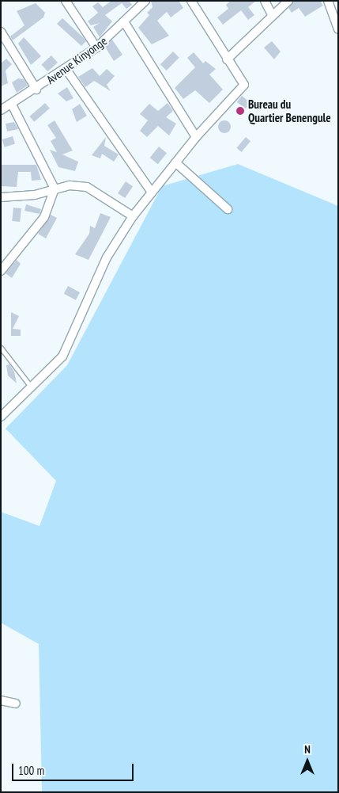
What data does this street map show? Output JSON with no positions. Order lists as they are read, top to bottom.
{
  "streets": {
    "street": ["Avenue Kinyonge"]
  },
  "places": ["Bureau du Quartier Benengule"],
  "scale_bar": "100 m",
  "north": "top"
}
